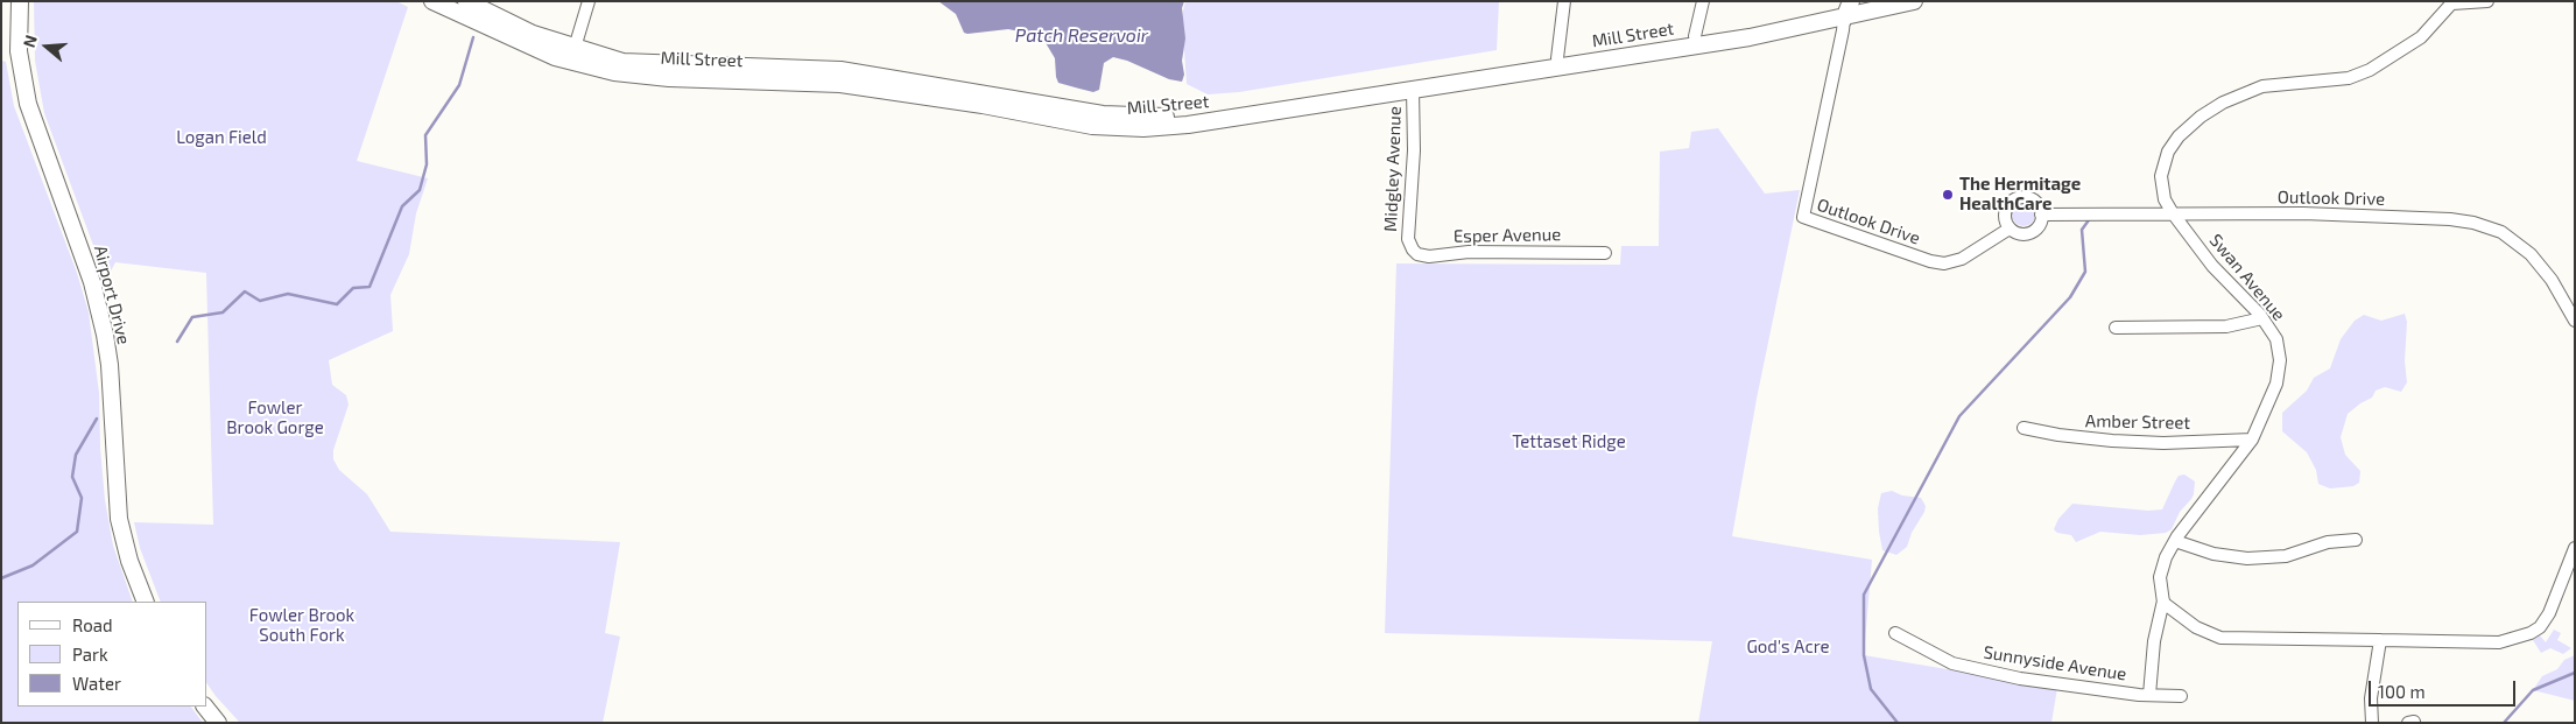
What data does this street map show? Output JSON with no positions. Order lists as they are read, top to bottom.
{
  "streets": {
    "main road": ["Mill Street", "Airport Drive"],
    "street": [
      "Midgley Avenue",
      "Outlook Drive",
      "Esper Avenue",
      "Swan Avenue",
      "Amber Street",
      "Sunnyside Avenue"
    ]
  },
  "crossings": [
    ["Mill Street", "Midgley Avenue"],
    ["Mill Street", "Outlook Drive"],
    ["Midgley Avenue", "Esper Avenue"],
    ["Outlook Drive", "Swan Avenue"],
    ["Swan Avenue", "Amber Street"],
    ["Swan Avenue", "Sunnyside Avenue"]
  ],
  "water": ["Patch Reservoir"],
  "parks": [
    "Logan Field",
    "Fowler Brook Gorge",
    "Tettaset Ridge",
    "Fowler Brook South Fork",
    "God's Acre"
  ],
  "places": ["The Hermitage HealthCare"],
  "legend": ["Road", "Park", "Water"],
  "scale_bar": "100 m",
  "north": "left"
}
